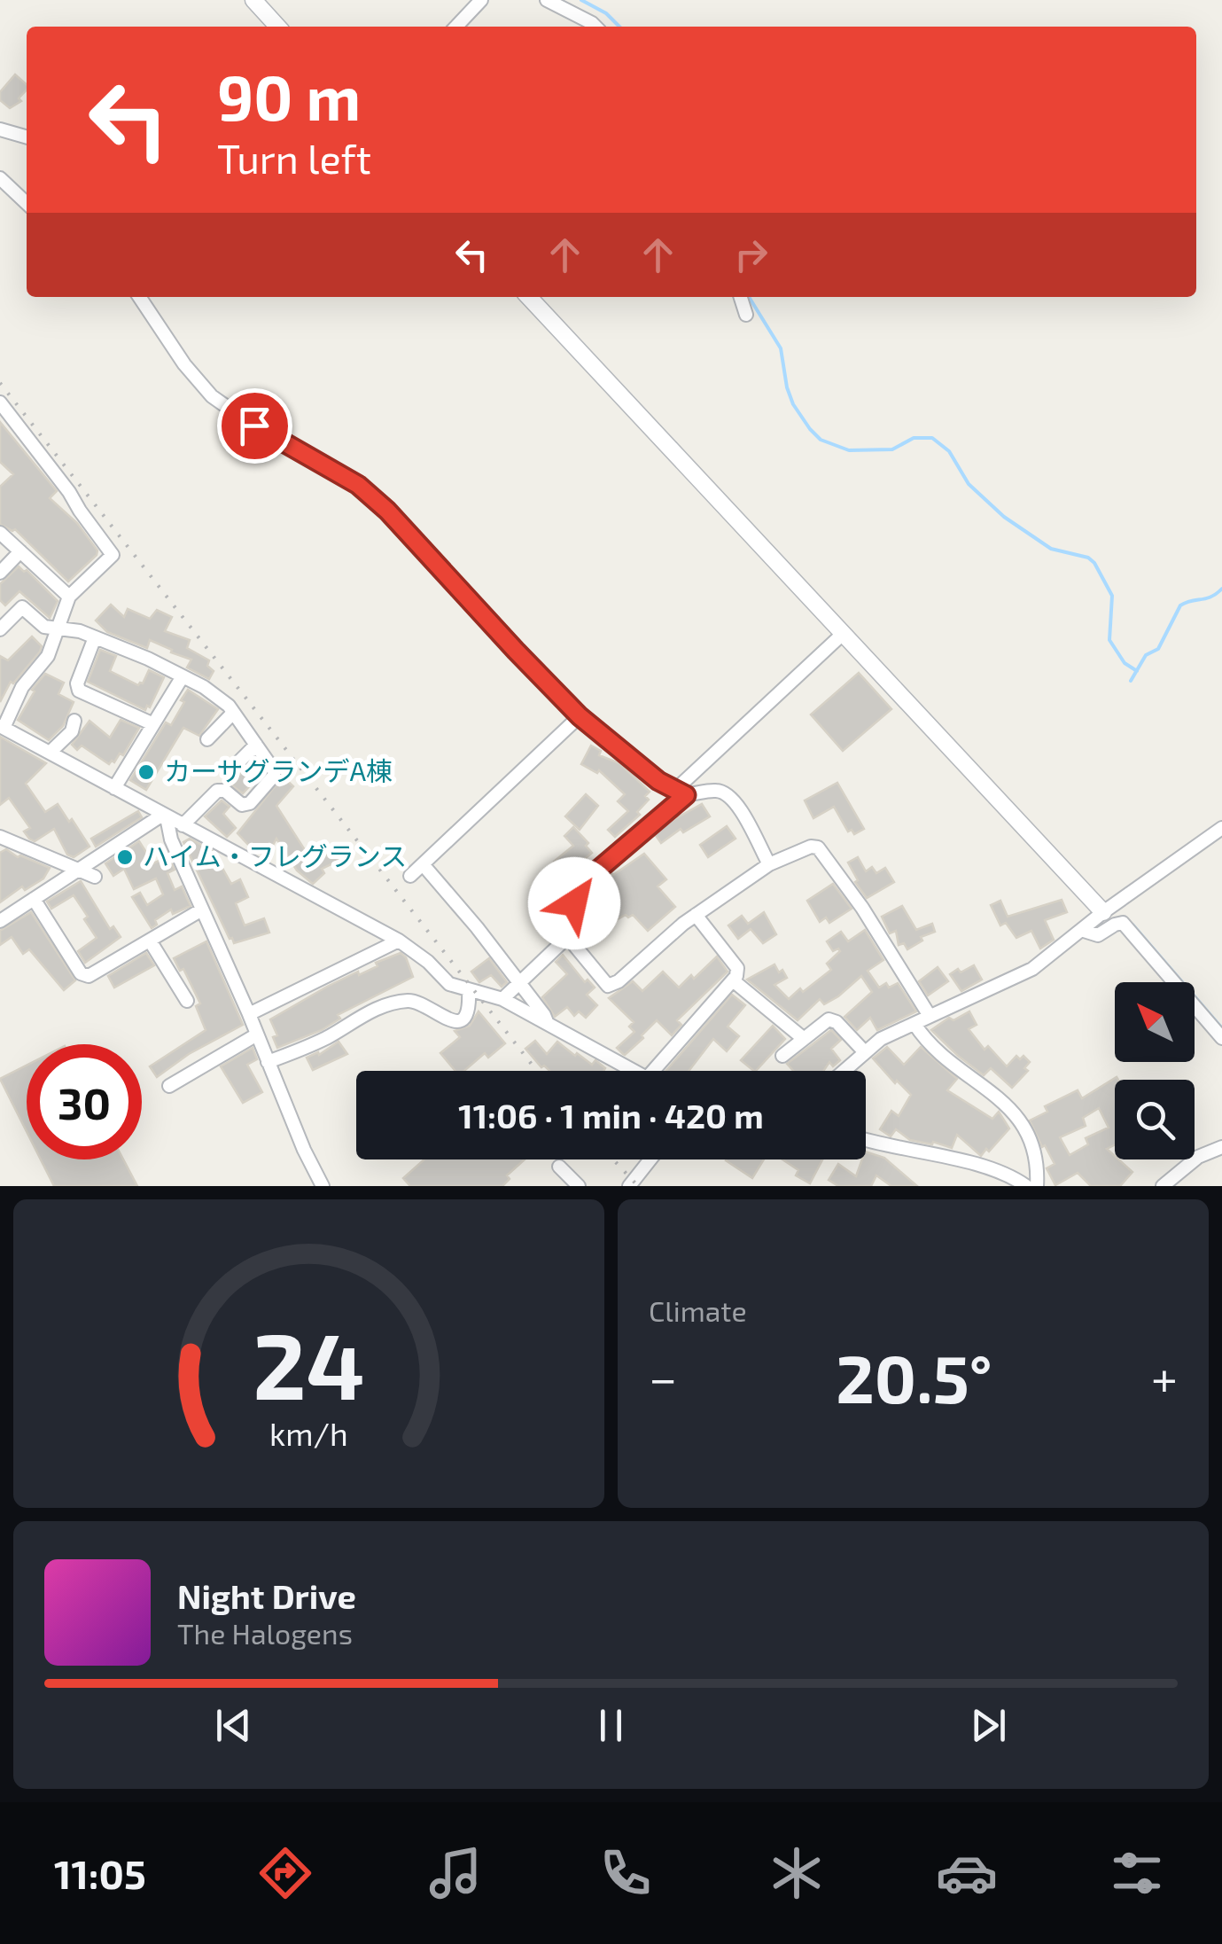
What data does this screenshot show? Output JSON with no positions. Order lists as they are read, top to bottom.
{
  "places": ["カーサグランデA棟", "ハイム・フレグランス"],
  "north": "top left",
  "page": {
    "turn": ["90 m", "Turn left"],
    "limit": "30",
    "trip": "11:06 · 1 min · 420 m",
    "tile": "Climate",
    "heat": ["−", "20.5°", "+"],
    "song": ["Night Drive", "The Halogens"],
    "tabs": "11:05",
    "gauge": ["24", "km/h"]
  }
}
